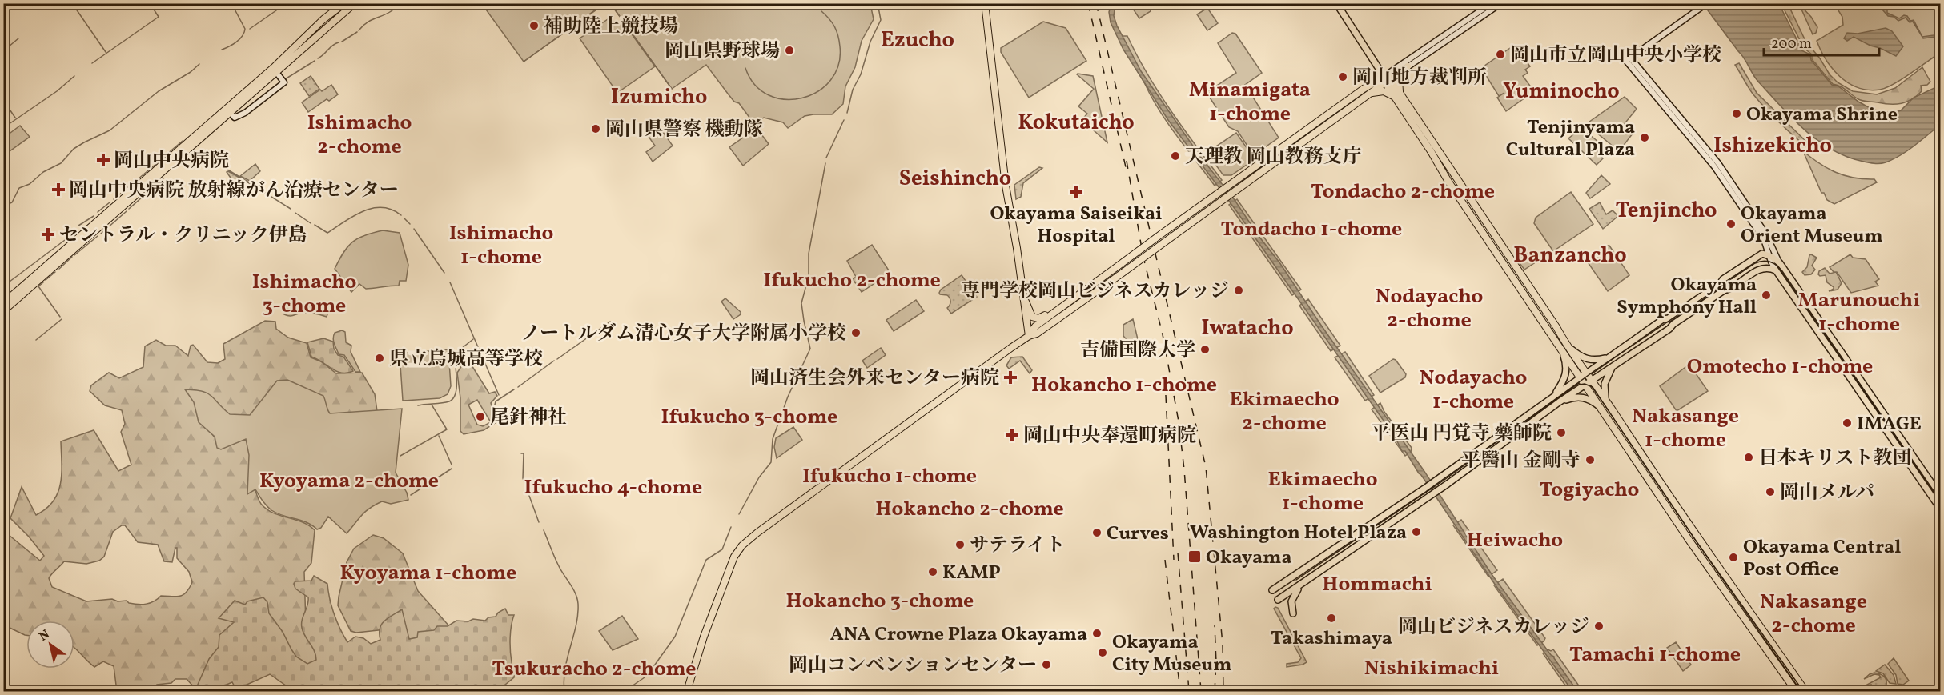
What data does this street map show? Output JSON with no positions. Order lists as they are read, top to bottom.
{
  "districts": [
    "Ezucho",
    "Minamigata 1-chome",
    "Yuminocho",
    "Izumicho",
    "Ishimacho 2-chome",
    "Kokutaicho",
    "Ishizekicho",
    "Seishincho",
    "Tondacho 2-chome",
    "Tenjincho",
    "Tondacho 1-chome",
    "Ishimacho 1-chome",
    "Banzancho",
    "Ifukucho 2-chome",
    "Ishimacho 3-chome",
    "Nodayacho 2-chome",
    "Marunouchi 1-chome",
    "Iwatacho",
    "Omotecho 1-chome",
    "Nodayacho 1-chome",
    "Hokancho 1-chome",
    "Ekimaecho 2-chome",
    "Nakasange 1-chome",
    "Ifukucho 3-chome",
    "Ifukucho 1-chome",
    "Ekimaecho 1-chome",
    "Kyoyama 2-chome",
    "Ifukucho 4-chome",
    "Togiyacho",
    "Hokancho 2-chome",
    "Heiwacho",
    "Kyoyama 1-chome",
    "Hommachi",
    "Hokancho 3-chome",
    "Nakasange 2-chome",
    "Tamachi 1-chome",
    "Nishikimachi",
    "Tsukuracho 2-chome"
  ],
  "places": {
    "other": [
      "補助陸上競技場",
      "岡山県野球場",
      "岡山市立岡山中央小学校",
      "岡山地方裁判所",
      "Okayama Shrine",
      "岡山県警察 機動隊",
      "Tenjinyama Cultural Plaza",
      "天理教 岡山教務支庁",
      "Okayama Orient Museum",
      "専門学校岡山ビジネスカレッジ",
      "Okayama Symphony Hall",
      "ノートルダム清心女子大学附属小学校",
      "吉備国際大学",
      "県立烏城高等学校",
      "尾針神社",
      "IMAGE",
      "平医山 円覚寺 藥師院",
      "日本キリスト教団",
      "平醫山 金剛寺",
      "岡山メルパ",
      "Washington Hotel Plaza",
      "Curves",
      "サテライト",
      "Okayama Central Post Office",
      "KAMP",
      "Takashimaya",
      "岡山ビジネスカレッジ",
      "ANA Crowne Plaza Okayama",
      "Okayama City Museum",
      "岡山コンベンションセンター"
    ],
    "health": [
      "岡山中央病院",
      "岡山中央病院 放射線がん治療センター",
      "Okayama Saiseikai Hospital",
      "セントラル・クリニック伊島",
      "岡山済生会外来センター病院",
      "岡山中央奉還町病院"
    ],
    "transit": ["Okayama"]
  },
  "scale_bar": "200 m",
  "north": "top left"
}
